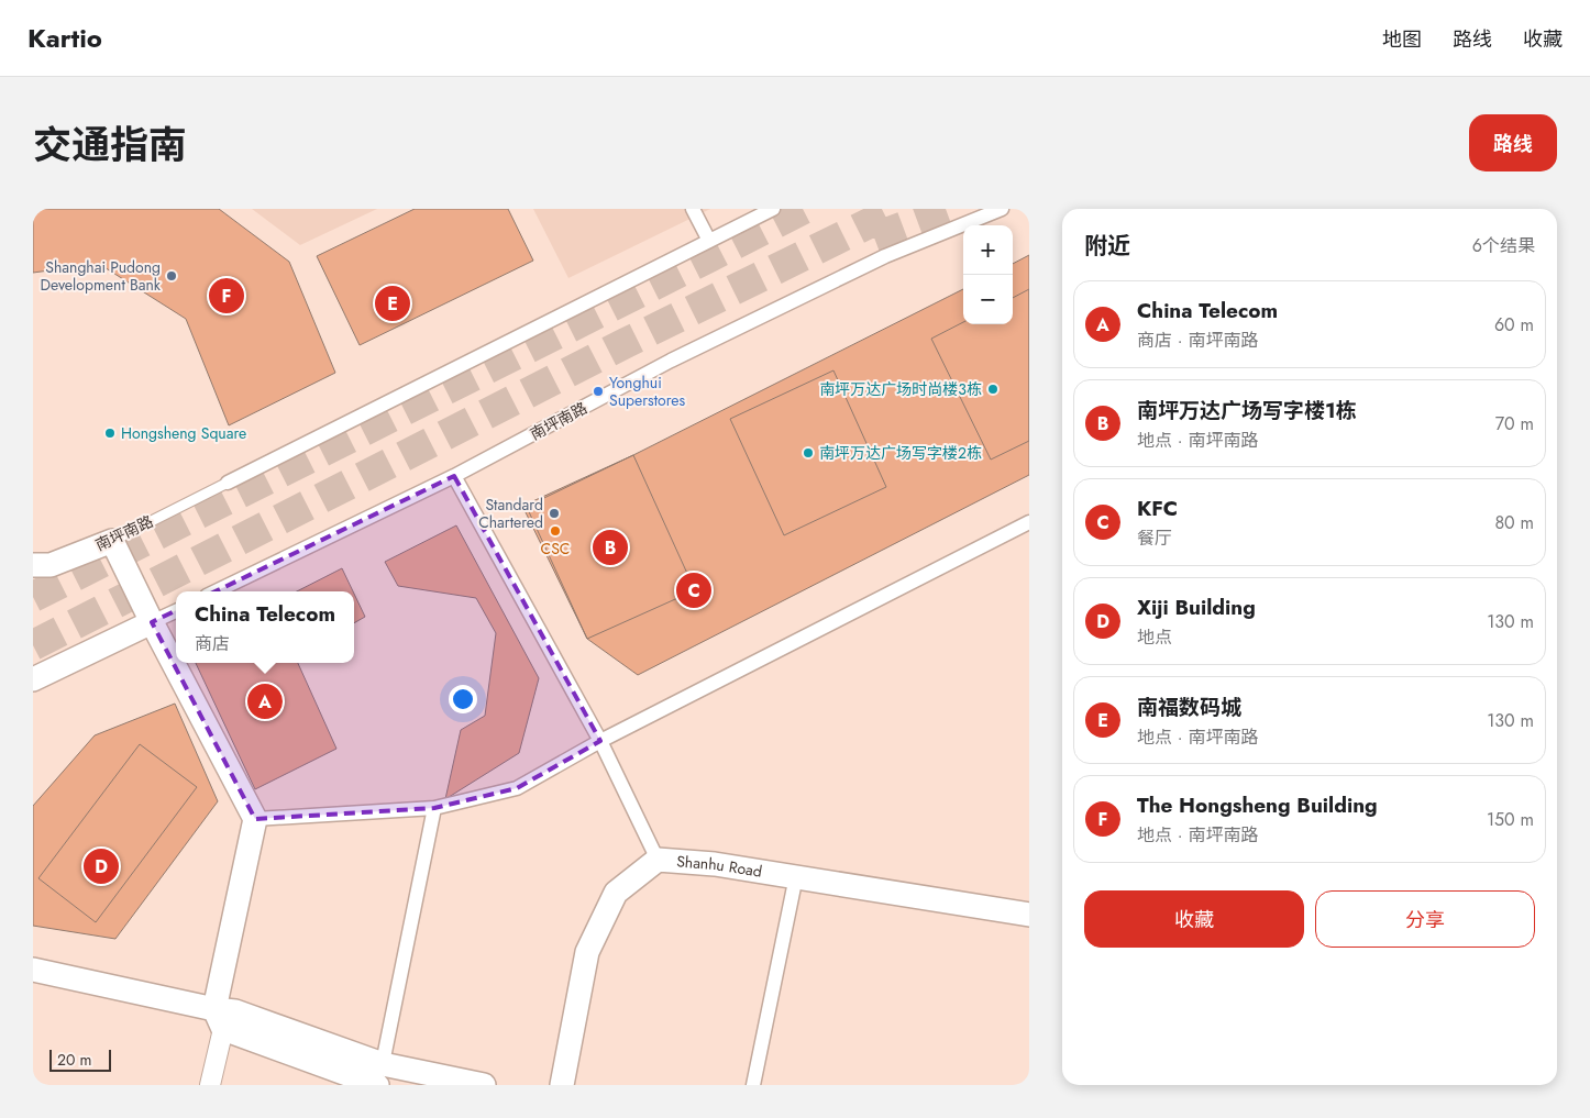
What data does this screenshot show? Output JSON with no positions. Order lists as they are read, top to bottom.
{
  "streets": {
    "street": ["南坪南路", "Shanhu Road"]
  },
  "places": [
    "Shanghai Pudong Development Bank",
    "南坪万达广场时尚楼3栋",
    "Yonghui Superstores",
    "Hongsheng Square",
    "南坪万达广场写字楼2栋",
    "Standard Chartered",
    "CSC"
  ],
  "scale_bar": "20 m",
  "page": {
    "header": "Kartio",
    "nav": ["地图", "路线", "收藏"],
    "title": "交通指南",
    "buttons": [
      "路线",
      ["收藏", "分享"]
    ],
    "heading": ["附近", "6个结果"],
    "map_buttons": ["+", "−"],
    "pins": [
      "F",
      "E",
      "B",
      "C",
      "A",
      "D"
    ],
    "list": [
      {
        "mark": "A",
        "name": "China Telecom",
        "note": "商店 · 南坪南路",
        "value": "60 m"
      },
      {
        "mark": "B",
        "name": "南坪万达广场写字楼1栋",
        "note": "地点 · 南坪南路",
        "value": "70 m"
      },
      {
        "mark": "C",
        "name": "KFC",
        "note": "餐厅",
        "value": "80 m"
      },
      {
        "mark": "D",
        "name": "Xiji Building",
        "note": "地点",
        "value": "130 m"
      },
      {
        "mark": "E",
        "name": "南福数码城",
        "note": "地点 · 南坪南路",
        "value": "130 m"
      },
      {
        "mark": "F",
        "name": "The Hongsheng Building",
        "note": "地点 · 南坪南路",
        "value": "150 m"
      }
    ],
    "popup": ["China Telecom", "商店"],
    "scale": "20 m"
  }
}
